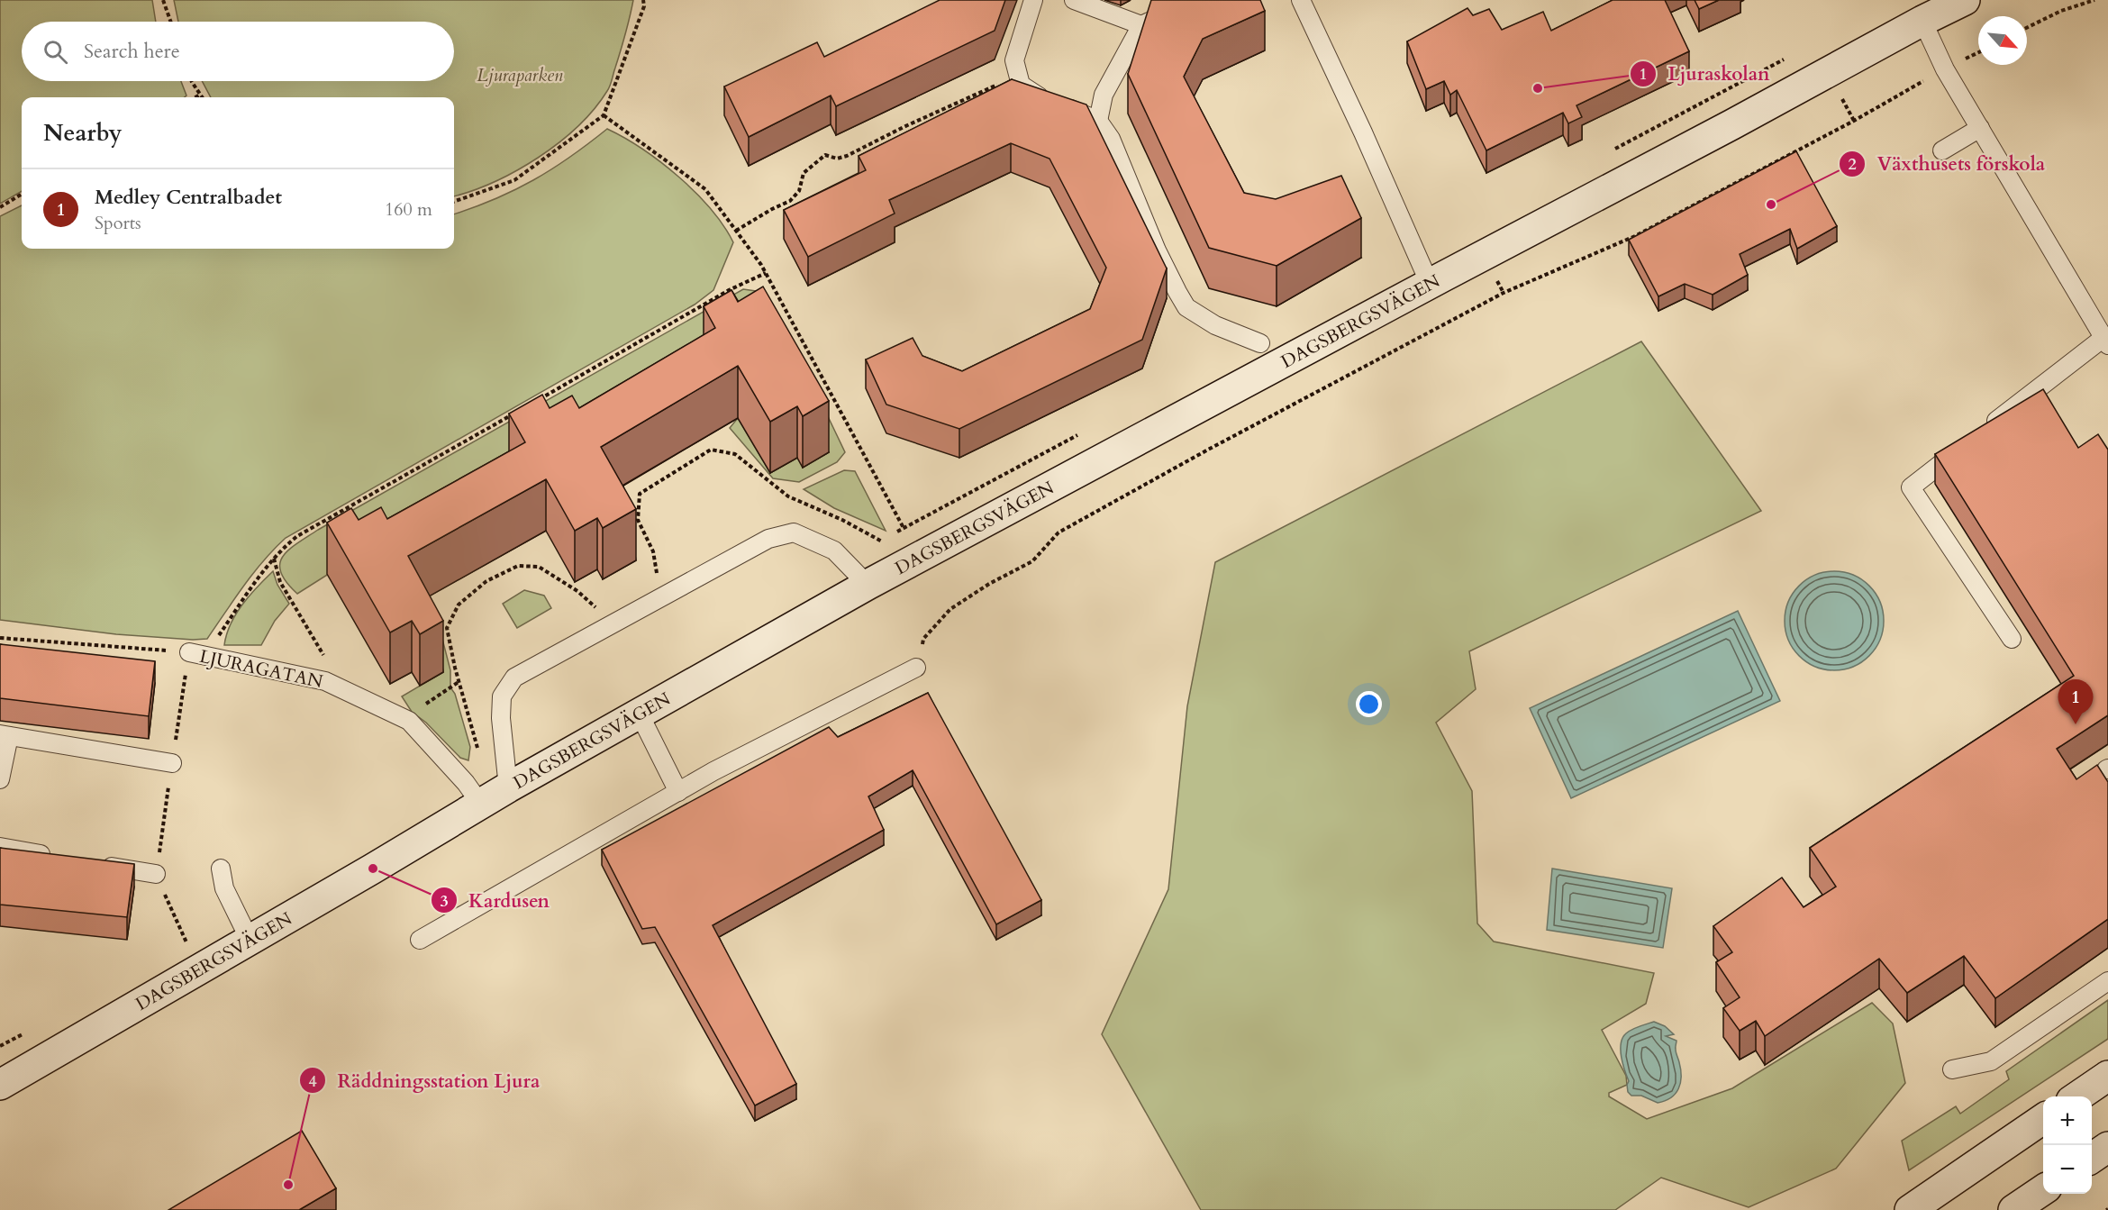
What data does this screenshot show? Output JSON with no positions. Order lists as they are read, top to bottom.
{
  "streets": {
    "street": ["DAGSBERGSVÄGEN"],
    "lane": ["LJURAGATAN"]
  },
  "crossings": [
    ["DAGSBERGSVÄGEN", "LJURAGATAN"]
  ],
  "parks": ["Ljuraparken"],
  "places": [
    "Ljuraskolan",
    "Växthusets förskola",
    "Kardusen",
    "Räddningsstation Ljura"
  ],
  "north": "bottom right",
  "page": {
    "search": "Search here",
    "heading": "Nearby",
    "list": [
      {
        "mark": "1",
        "name": "Medley Centralbadet",
        "note": "Sports",
        "value": "160 m"
      }
    ],
    "pins": "1",
    "map_buttons": ["+", "−"]
  }
}
